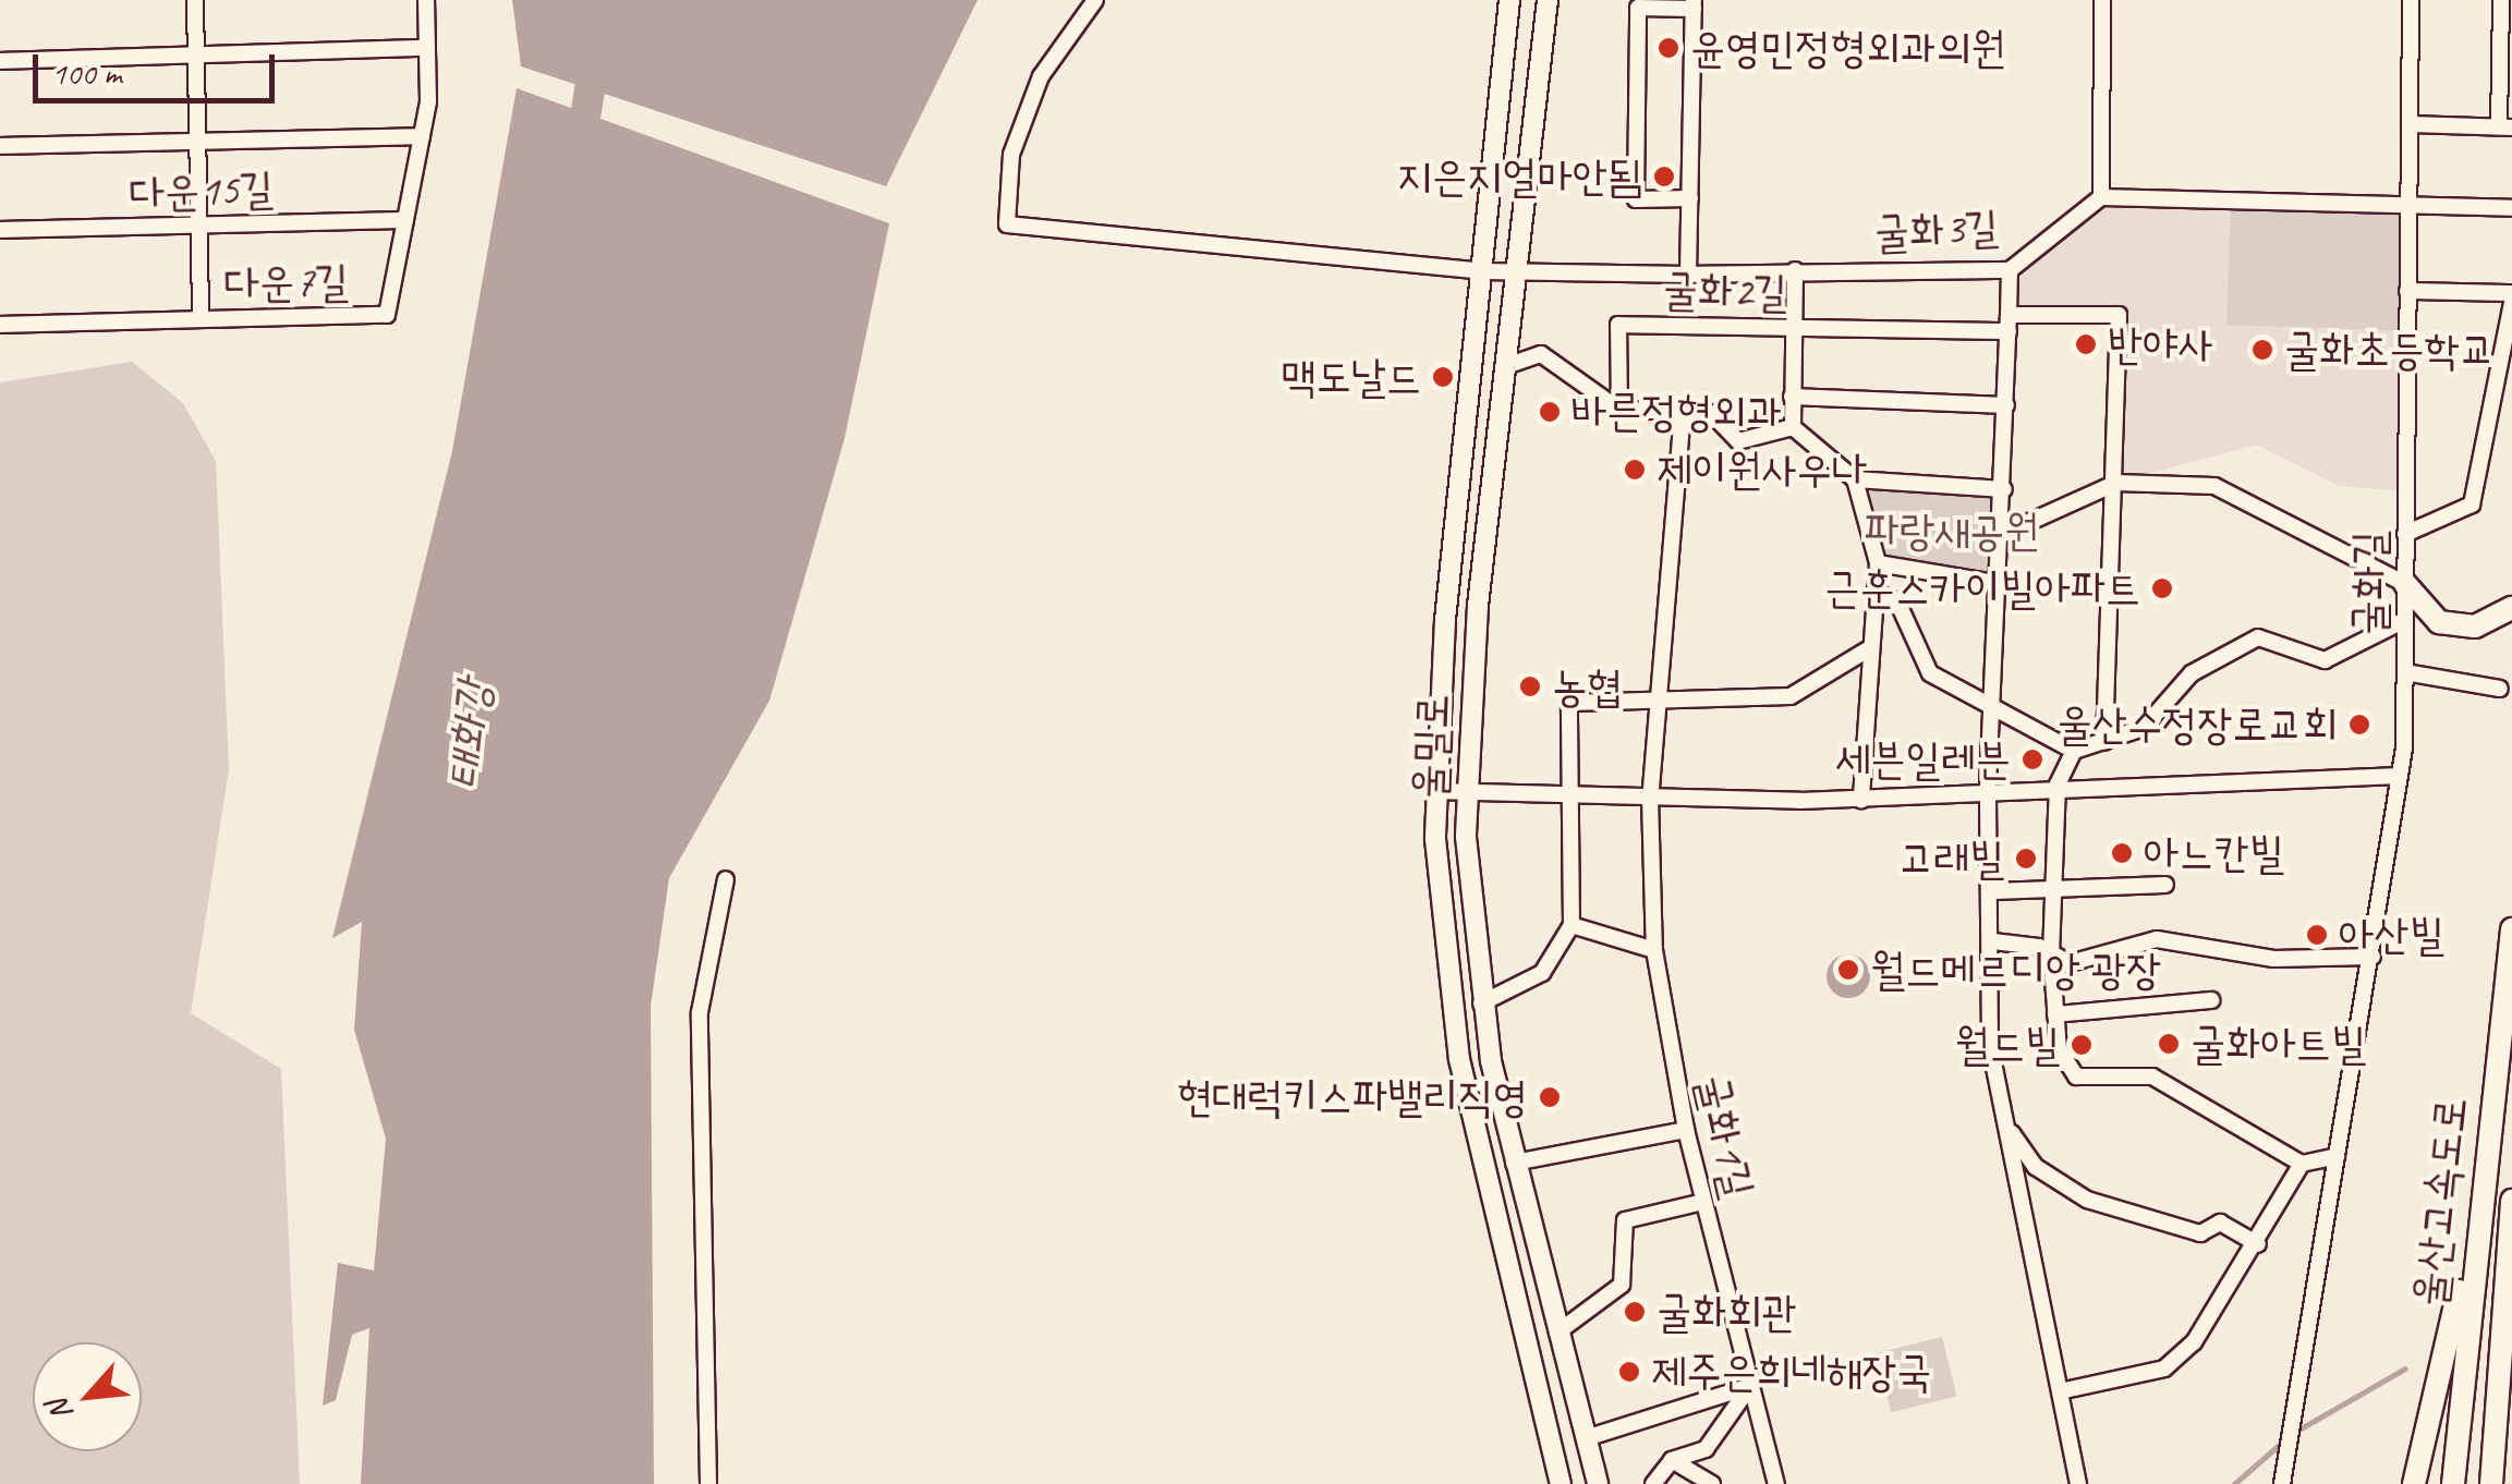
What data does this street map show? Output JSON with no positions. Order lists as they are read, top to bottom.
{
  "streets": {
    "highway": ["울산고속도로"],
    "main road": ["울밀로"],
    "street": [
      "다운15길",
      "굴화3길",
      "다운7길",
      "굴화2길",
      "굴화길",
      "굴화1길"
    ]
  },
  "crossings": [
    ["다운15길", "다운7길"],
    ["굴화3길", "울밀로"]
  ],
  "water": ["태화강"],
  "parks": ["파랑새공원"],
  "places": [
    "윤영민정형외과의원",
    "지은지얼마안됨",
    "반야사",
    "굴화초등학교",
    "맥도날드",
    "바른정형외과",
    "제이원사우나",
    "근훈스카이빌아파트",
    "농협",
    "울산수정장로교회",
    "세븐일레븐",
    "아느칸빌",
    "고래빌",
    "아산빌",
    "월드메르디앙 광장",
    "굴화아트빌",
    "월드빌",
    "현대럭키스파밸리직영",
    "굴화회관",
    "제주은희네해장국"
  ],
  "scale_bar": "100 m",
  "north": "bottom left"
}
